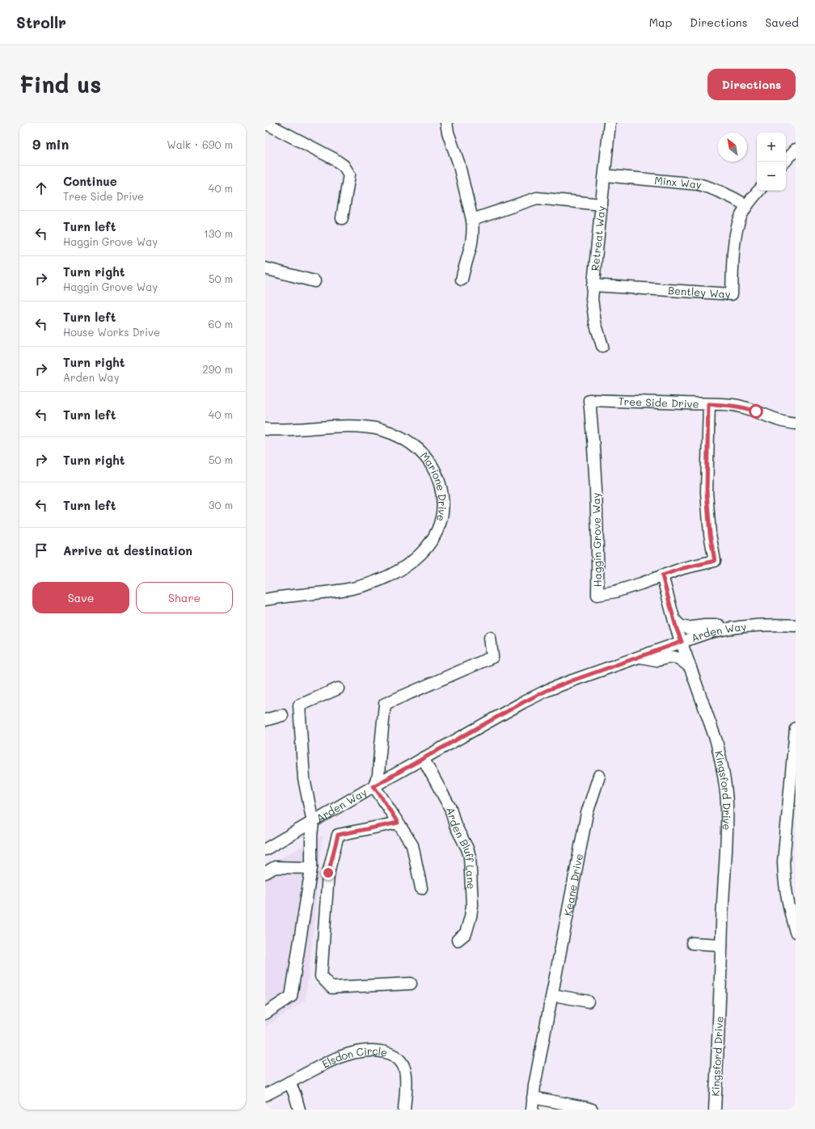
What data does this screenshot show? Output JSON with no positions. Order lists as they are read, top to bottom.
{
  "streets": {
    "street": [
      "Minx Way",
      "Retreat Way",
      "Bentley Way",
      "Tree Side Drive",
      "Marione Drive",
      "Haggin Grove Way",
      "Arden Way",
      "Kingsford Drive",
      "Arden Bluff Lane",
      "Keane Drive",
      "Elsdon Circle"
    ]
  },
  "crossings": [
    ["Minx Way", "Bentley Way"],
    ["Retreat Way", "Bentley Way"],
    ["Tree Side Drive", "Haggin Grove Way"],
    ["Haggin Grove Way", "Kingsford Drive"],
    ["Arden Way", "Kingsford Drive"],
    ["Arden Way", "Arden Bluff Lane"]
  ],
  "north": "top left",
  "page": {
    "header": "Strollr",
    "nav": ["Map", "Directions", "Saved"],
    "buttons": [
      "Directions",
      ["Save", "Share"]
    ],
    "title": "Find us",
    "heading": ["9 min", "Walk · 690 m"],
    "map_buttons": ["+", "−"],
    "list": [
      ["Continue", "Tree Side Drive", "40 m"],
      ["Turn left", "Haggin Grove Way", "130 m"],
      ["Turn right", "Haggin Grove Way", "50 m"],
      ["Turn left", "House Works Drive", "60 m"],
      ["Turn right", "Arden Way", "290 m"],
      ["Turn left", "40 m"],
      ["Turn right", "50 m"],
      ["Turn left", "30 m"],
      "Arrive at destination"
    ]
  }
}
